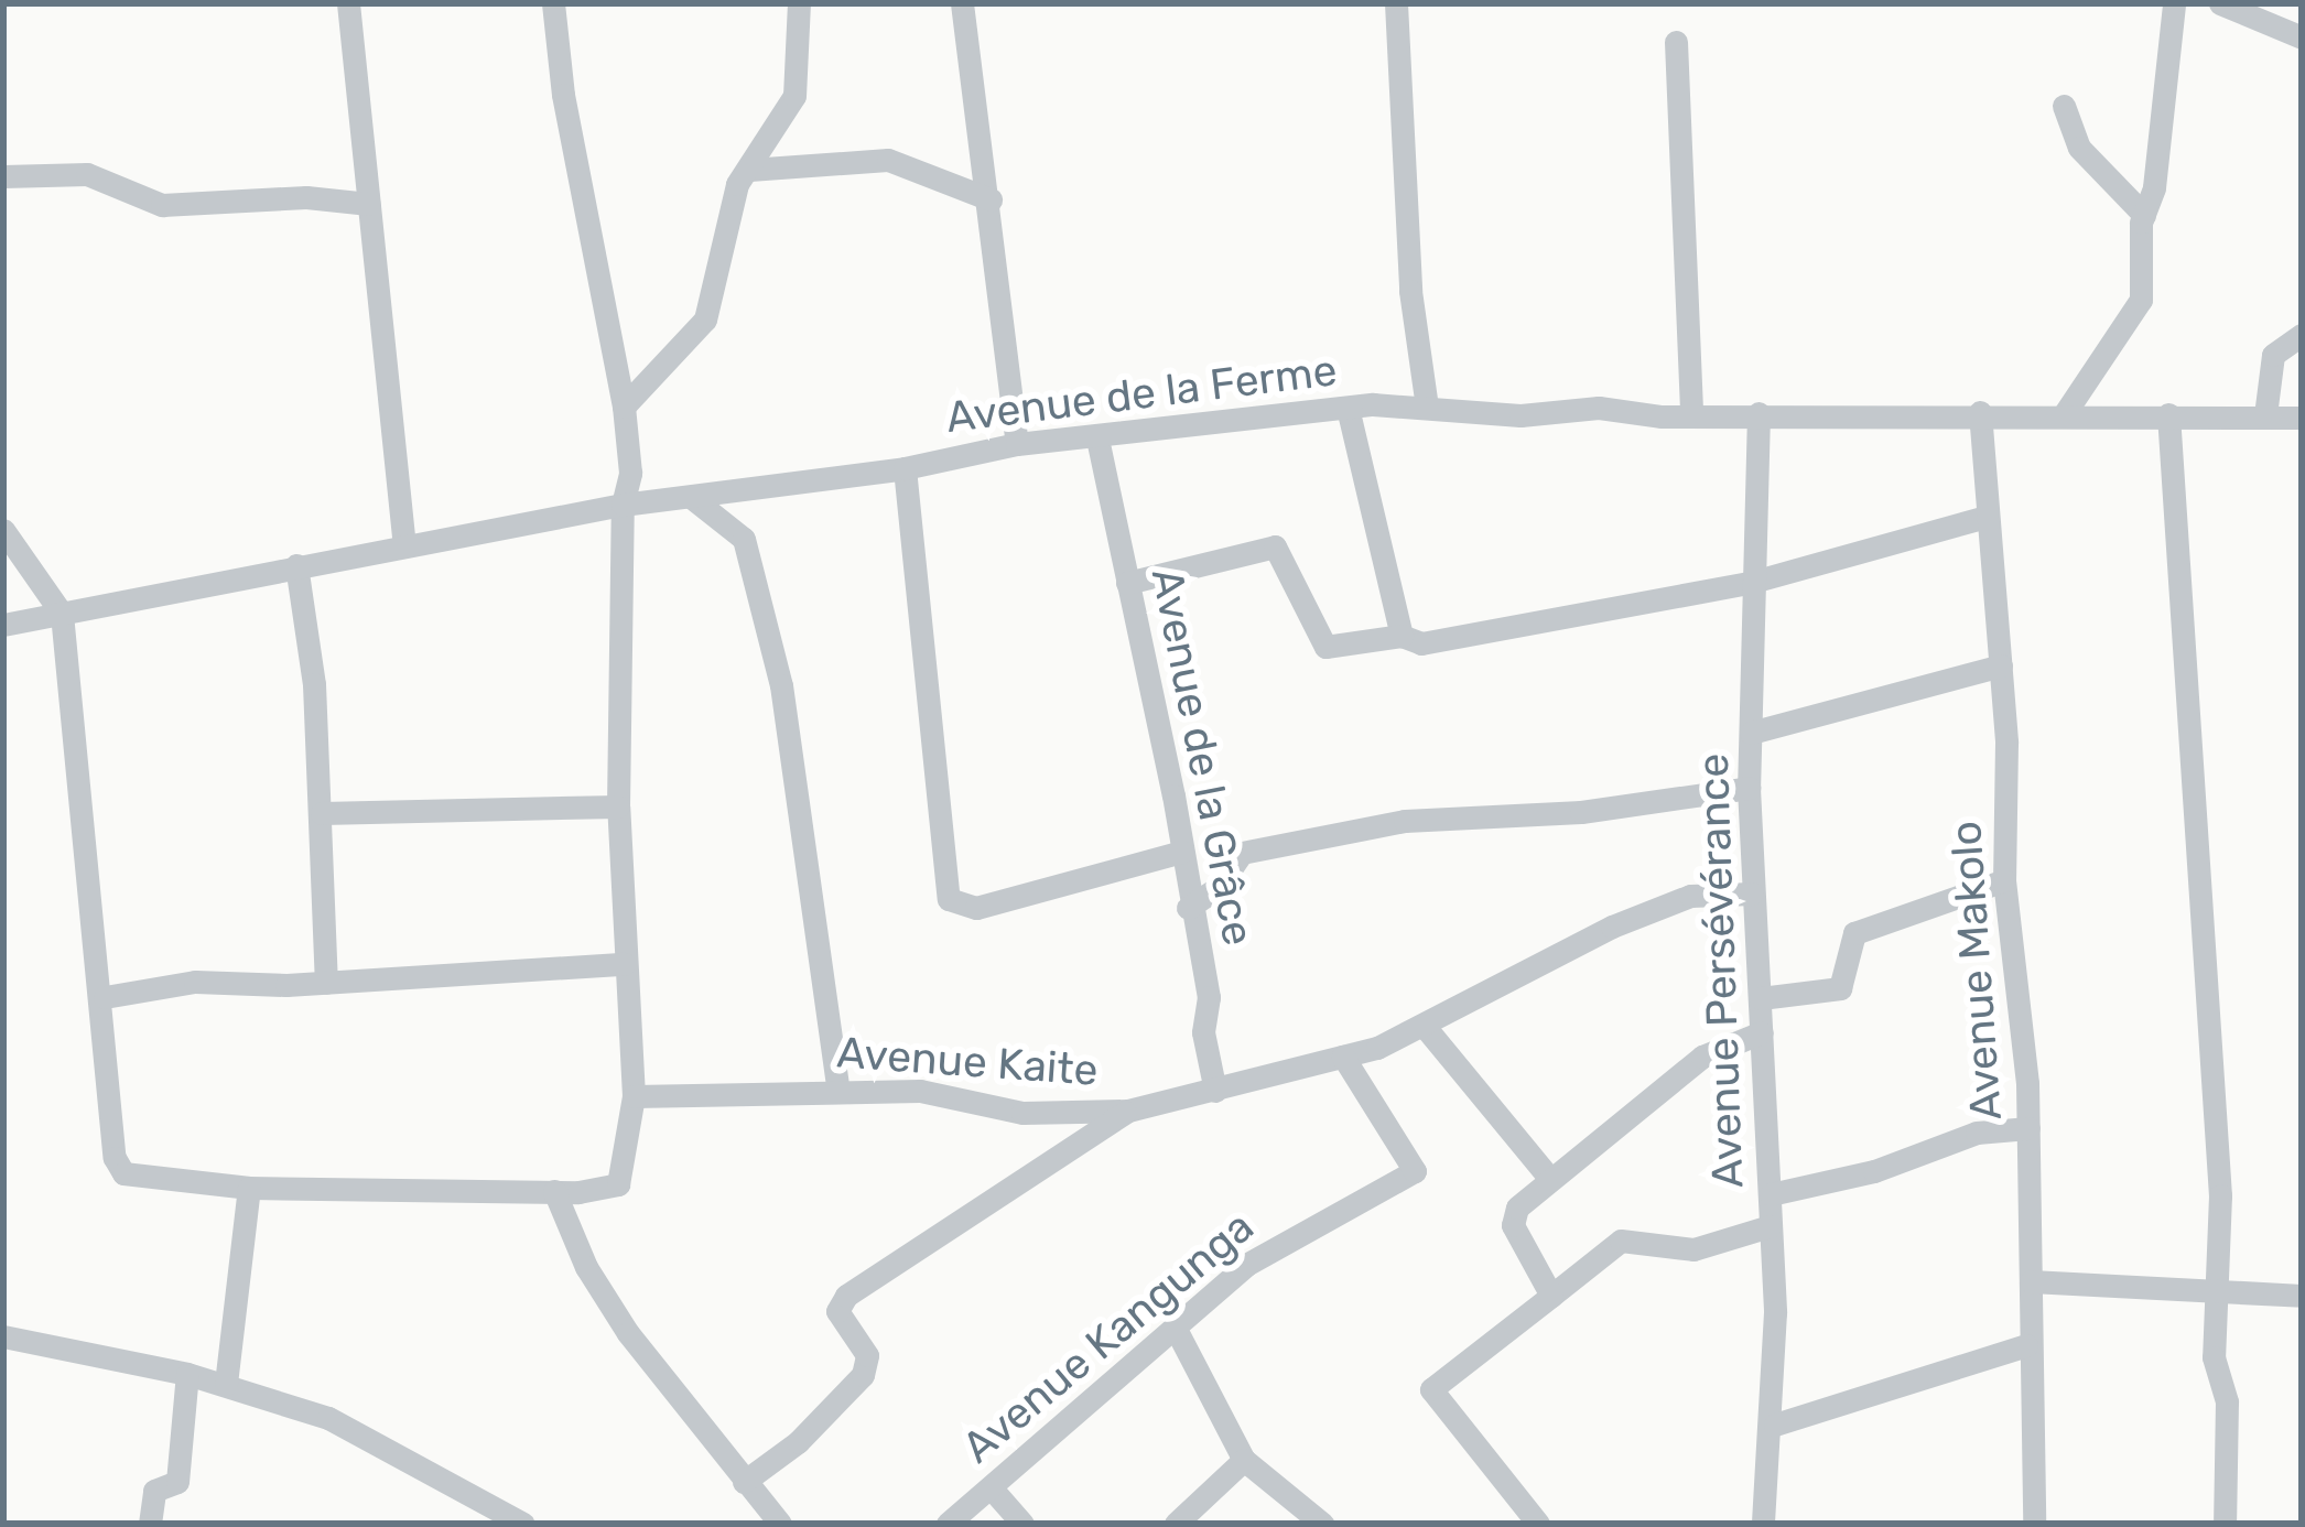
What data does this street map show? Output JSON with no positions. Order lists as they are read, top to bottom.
{
  "streets": {
    "street": [
      "Avenue de la Ferme",
      "Avenue de la Grâce",
      "Avenue Persévérance",
      "Avenue Makolo",
      "Avenue Kaite",
      "Avenue Kangunga"
    ]
  },
  "crossings": [
    ["Avenue de la Ferme", "Avenue de la Grâce"],
    ["Avenue de la Ferme", "Avenue Persévérance"],
    ["Avenue de la Ferme", "Avenue Makolo"],
    ["Avenue de la Grâce", "Avenue Kaite"],
    ["Avenue Persévérance", "Avenue Kaite"],
    ["Avenue Kaite", "Avenue Kangunga"]
  ]
}
